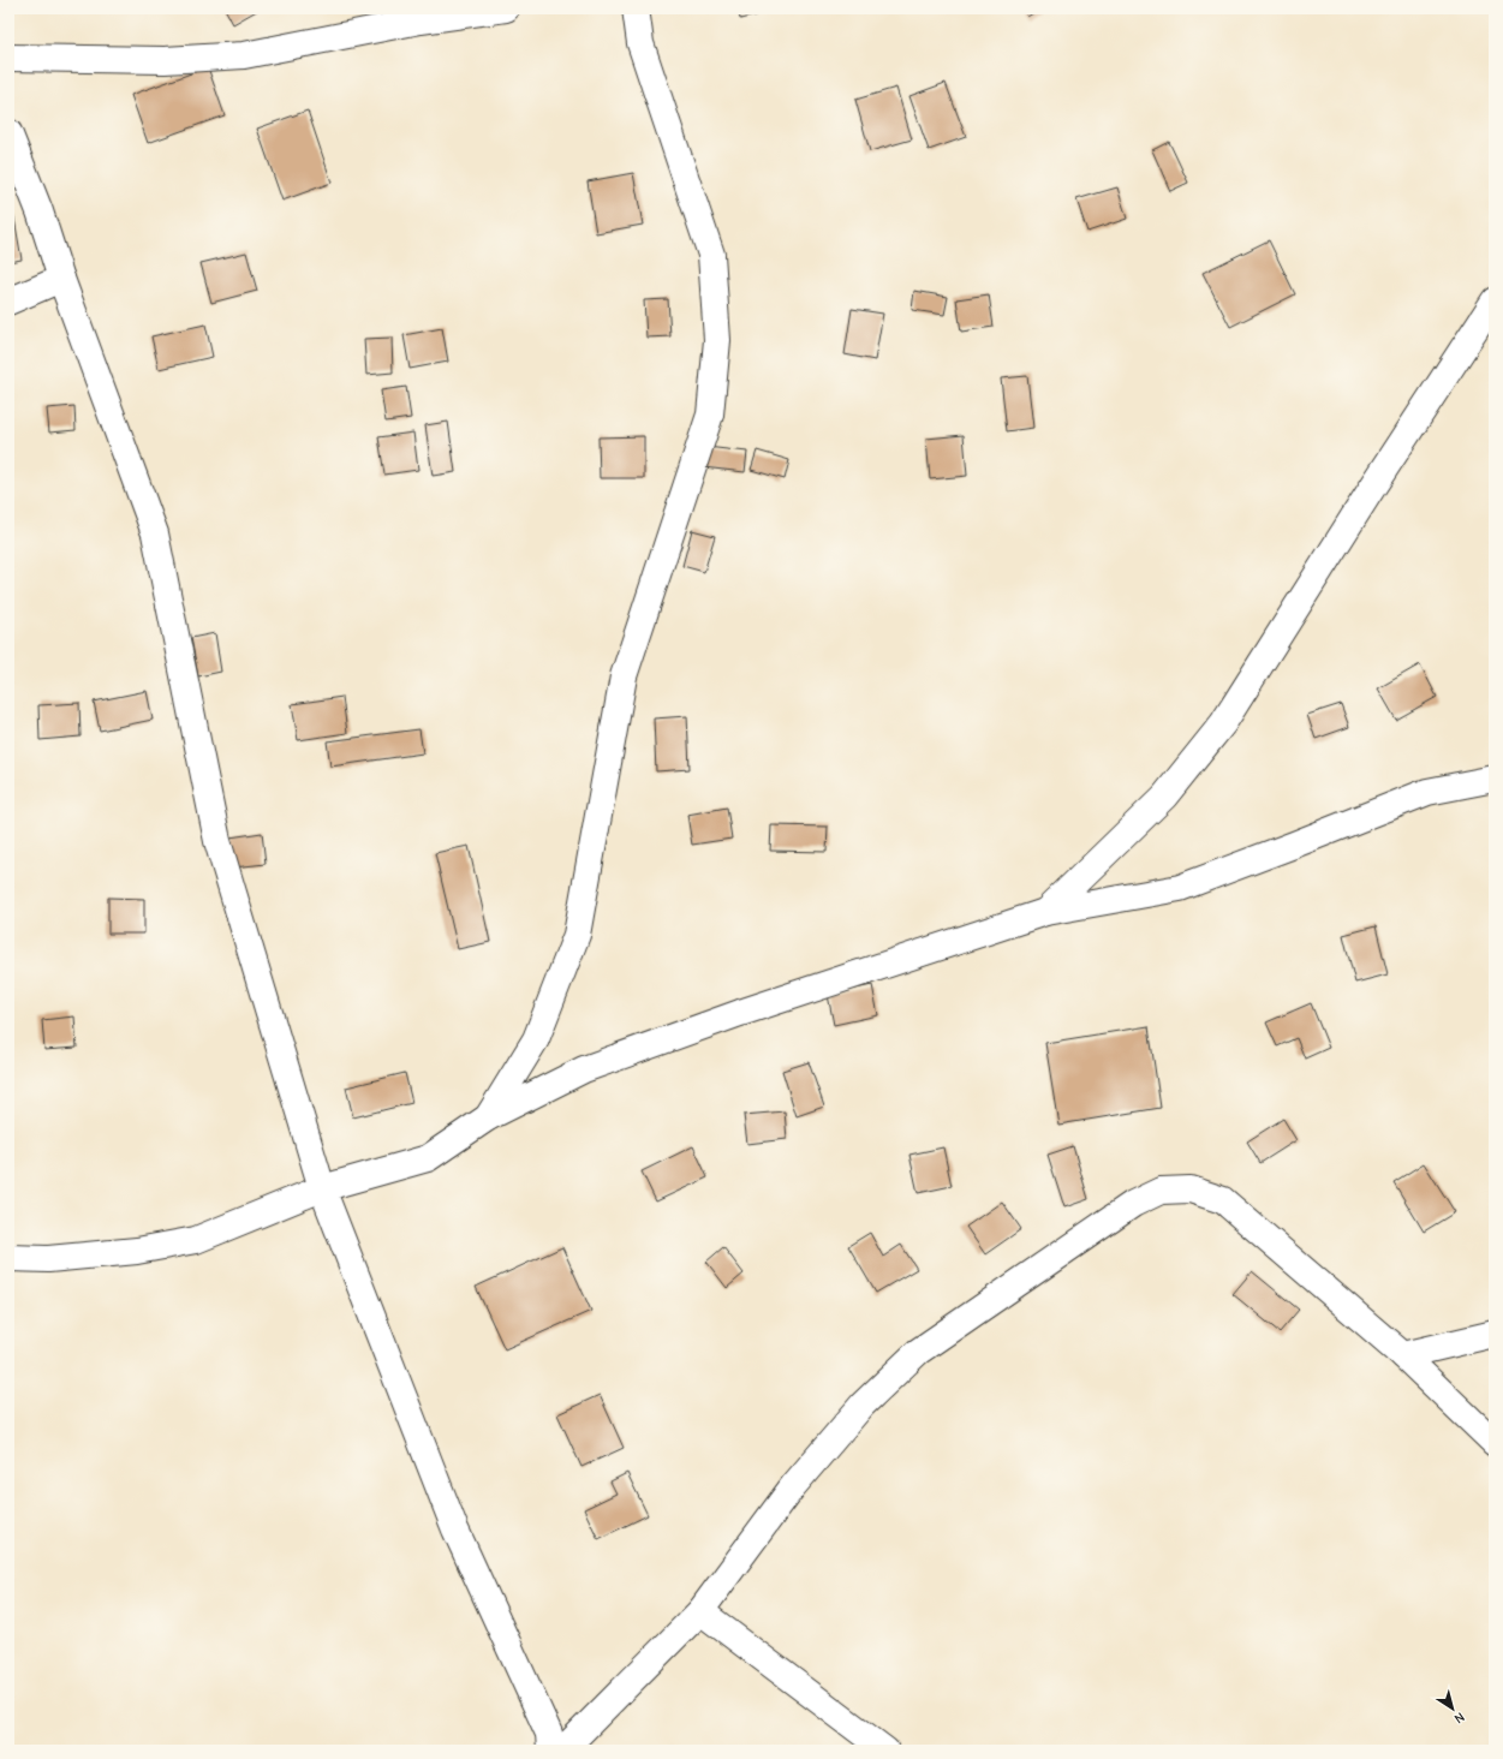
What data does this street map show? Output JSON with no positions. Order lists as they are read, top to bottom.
{
  "north": "bottom right"
}
